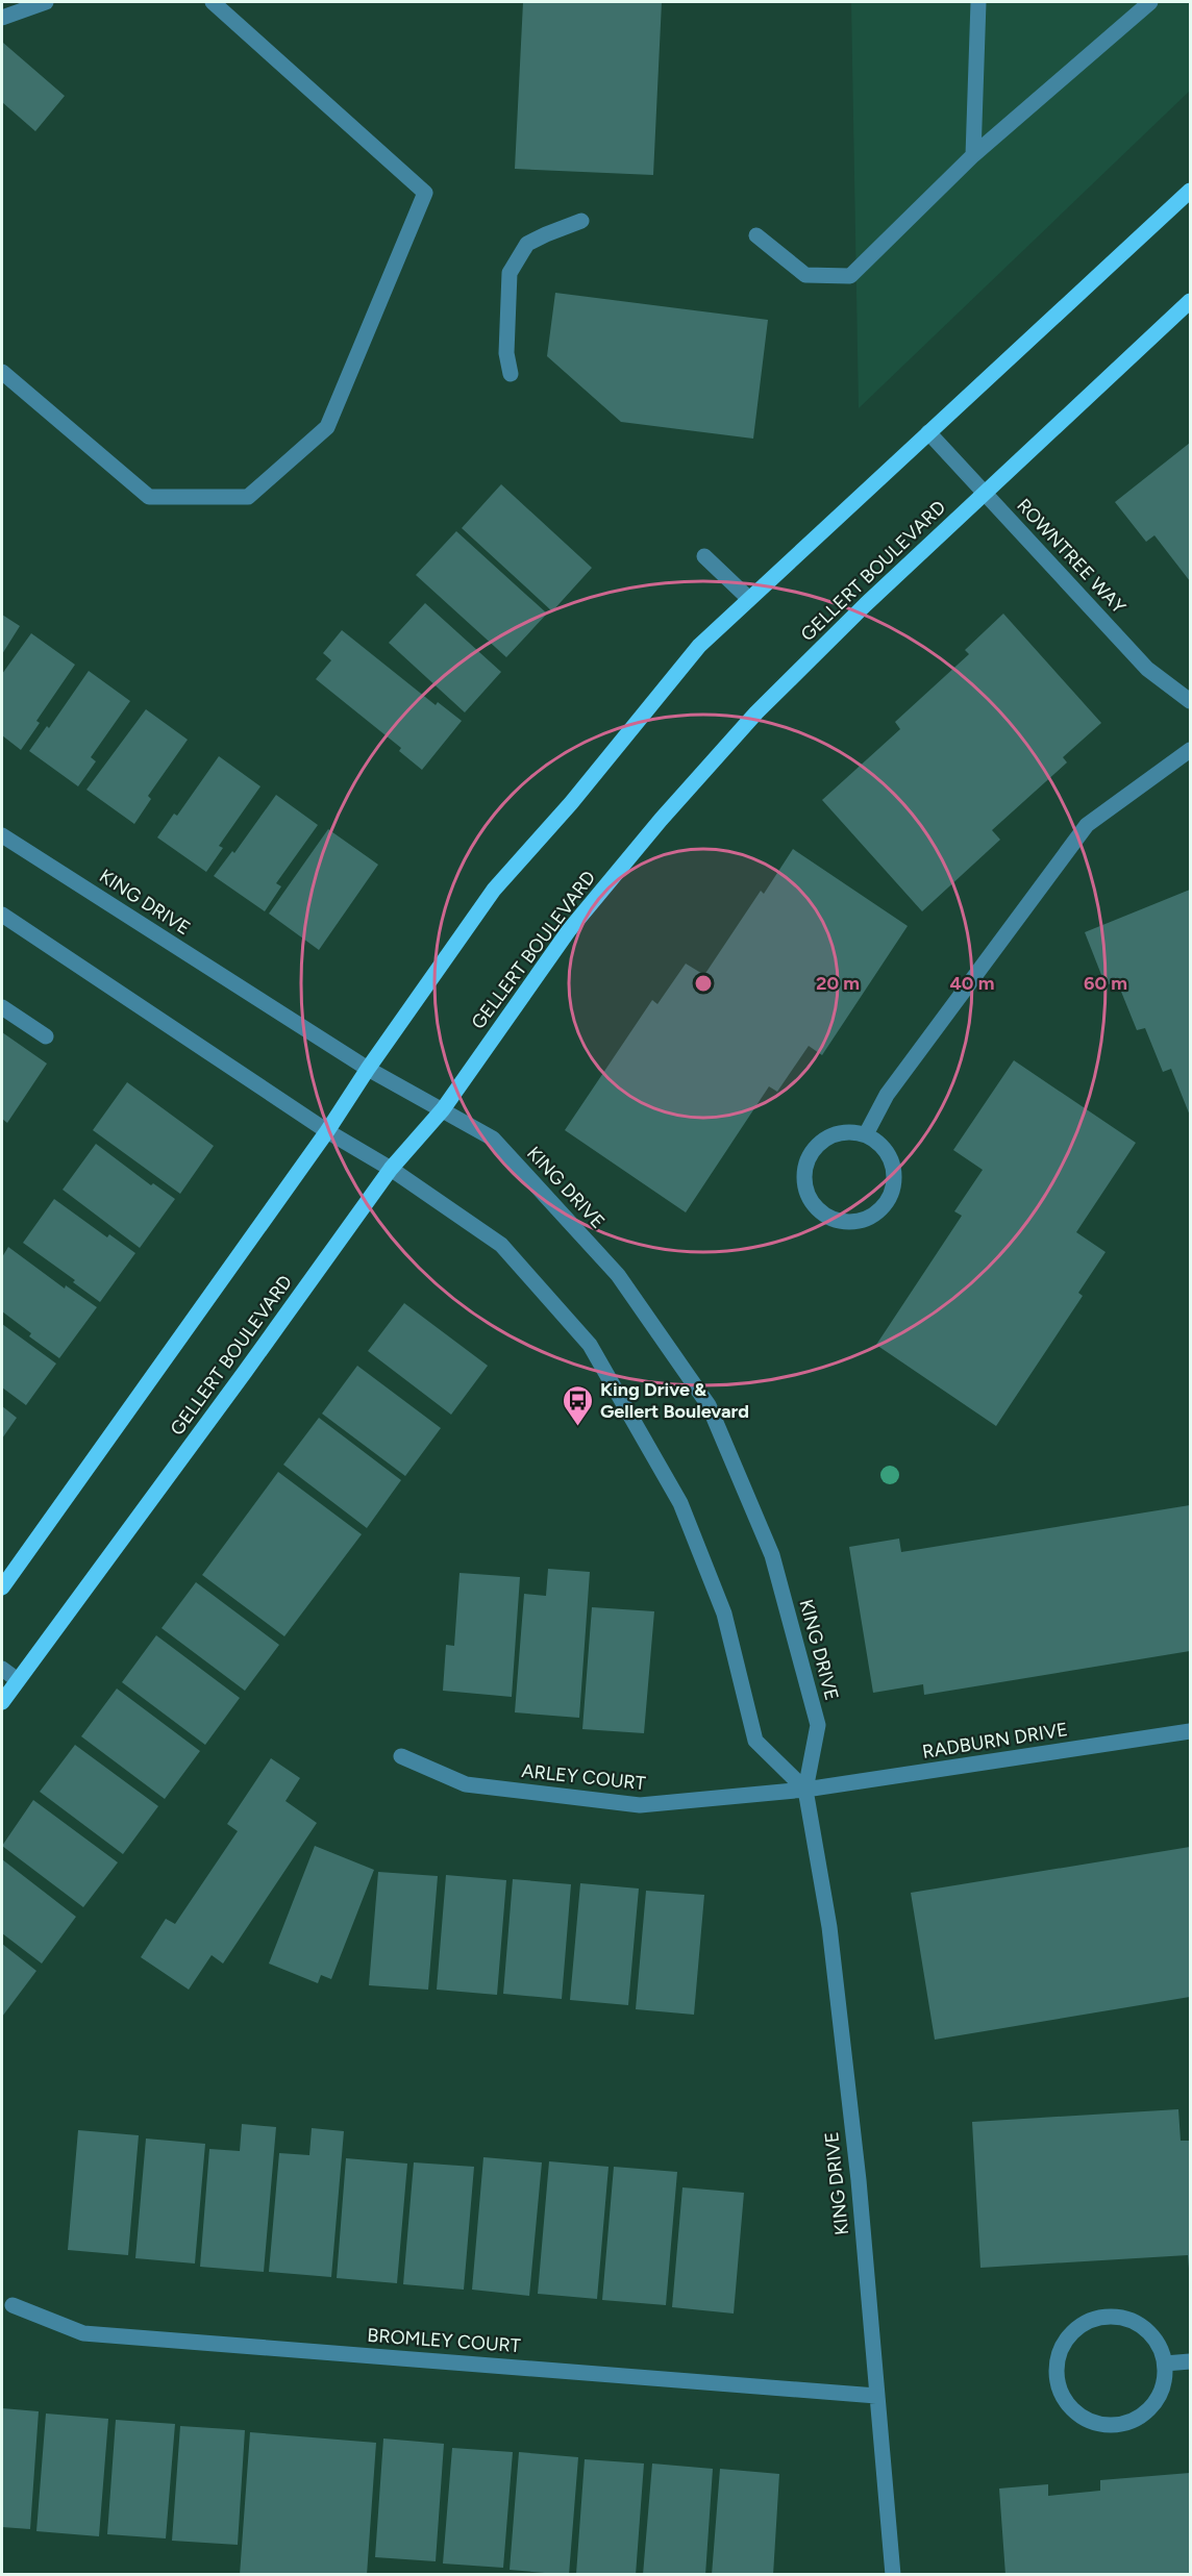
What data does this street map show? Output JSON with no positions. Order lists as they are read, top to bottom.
{
  "streets": {
    "main road": ["GELLERT BOULEVARD"],
    "street": [
      "ROWNTREE WAY",
      "KING DRIVE",
      "RADBURN DRIVE",
      "ARLEY COURT",
      "BROMLEY COURT"
    ]
  },
  "crossings": [
    ["ROWNTREE WAY", "GELLERT BOULEVARD"],
    ["GELLERT BOULEVARD", "KING DRIVE"],
    ["KING DRIVE", "RADBURN DRIVE"],
    ["KING DRIVE", "ARLEY COURT"],
    ["KING DRIVE", "BROMLEY COURT"],
    ["RADBURN DRIVE", "ARLEY COURT"]
  ],
  "places": {
    "bus stop": ["King Drive & Gellert Boulevard"]
  },
  "rings": ["20 m", "40 m", "60 m"]
}
